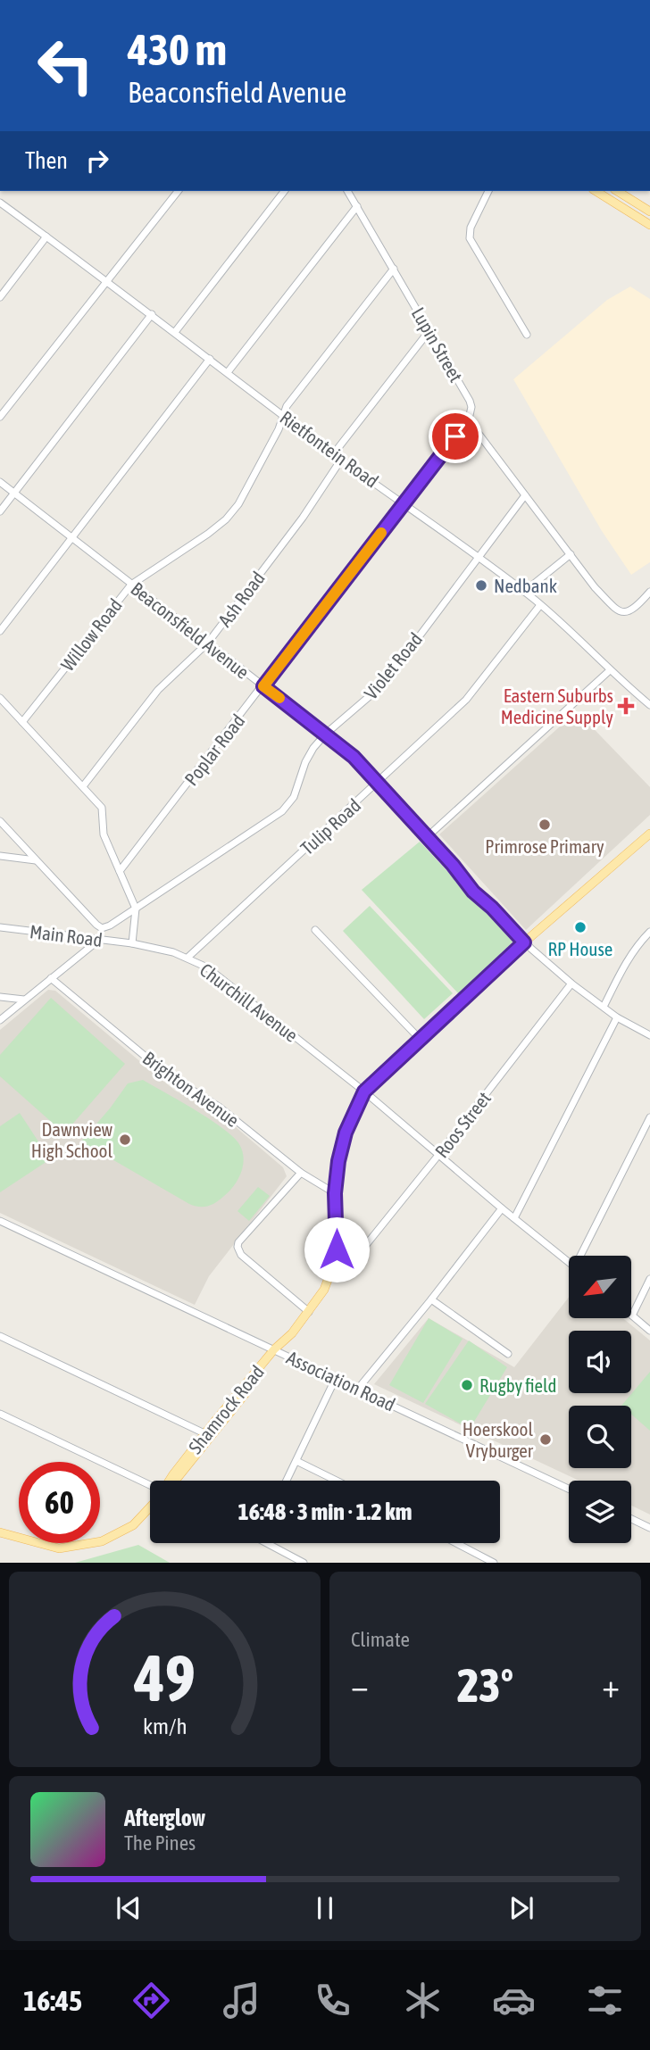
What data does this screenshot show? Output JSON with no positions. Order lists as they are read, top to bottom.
{
  "streets": {
    "main road": ["Shamrock Road"],
    "street": [
      "Lupin Street",
      "Rietfontein Road",
      "Ash Road",
      "Beaconsfield Avenue",
      "Willow Road",
      "Violet Road",
      "Poplar Road",
      "Tulip Road",
      "Main Road",
      "Churchill Avenue",
      "Brighton Avenue",
      "Roos Street",
      "Association Road"
    ]
  },
  "crossings": [
    ["Lupin Street", "Willow Road"],
    ["Lupin Street", "Violet Road"],
    ["Lupin Street", "Poplar Road"],
    ["Rietfontein Road", "Ash Road"],
    ["Rietfontein Road", "Willow Road"],
    ["Rietfontein Road", "Violet Road"],
    ["Rietfontein Road", "Poplar Road"],
    ["Rietfontein Road", "Tulip Road"],
    ["Ash Road", "Beaconsfield Avenue"],
    ["Beaconsfield Avenue", "Willow Road"],
    ["Beaconsfield Avenue", "Violet Road"],
    ["Beaconsfield Avenue", "Poplar Road"],
    ["Beaconsfield Avenue", "Tulip Road"],
    ["Beaconsfield Avenue", "Roos Street"],
    ["Beaconsfield Avenue", "Shamrock Road"],
    ["Tulip Road", "Churchill Avenue"],
    ["Main Road", "Churchill Avenue"],
    ["Churchill Avenue", "Roos Street"],
    ["Churchill Avenue", "Shamrock Road"],
    ["Brighton Avenue", "Shamrock Road"],
    ["Association Road", "Shamrock Road"]
  ],
  "places": {
    "other": [
      "Nedbank",
      "Primrose Primary",
      "RP House",
      "Dawnview High School",
      "Rugby field",
      "Hoerskool Vryburger"
    ],
    "health": ["Eastern Suburbs Medicine Supply"]
  },
  "north": "bottom left",
  "page": {
    "turn": ["430 m", "Beaconsfield Avenue"],
    "then": "Then",
    "limit": "60",
    "trip": "16:48 · 3 min · 1.2 km",
    "tile": "Climate",
    "heat": ["−", "23°", "+"],
    "song": ["Afterglow", "The Pines"],
    "tabs": "16:45",
    "gauge": ["49", "km/h"]
  }
}
